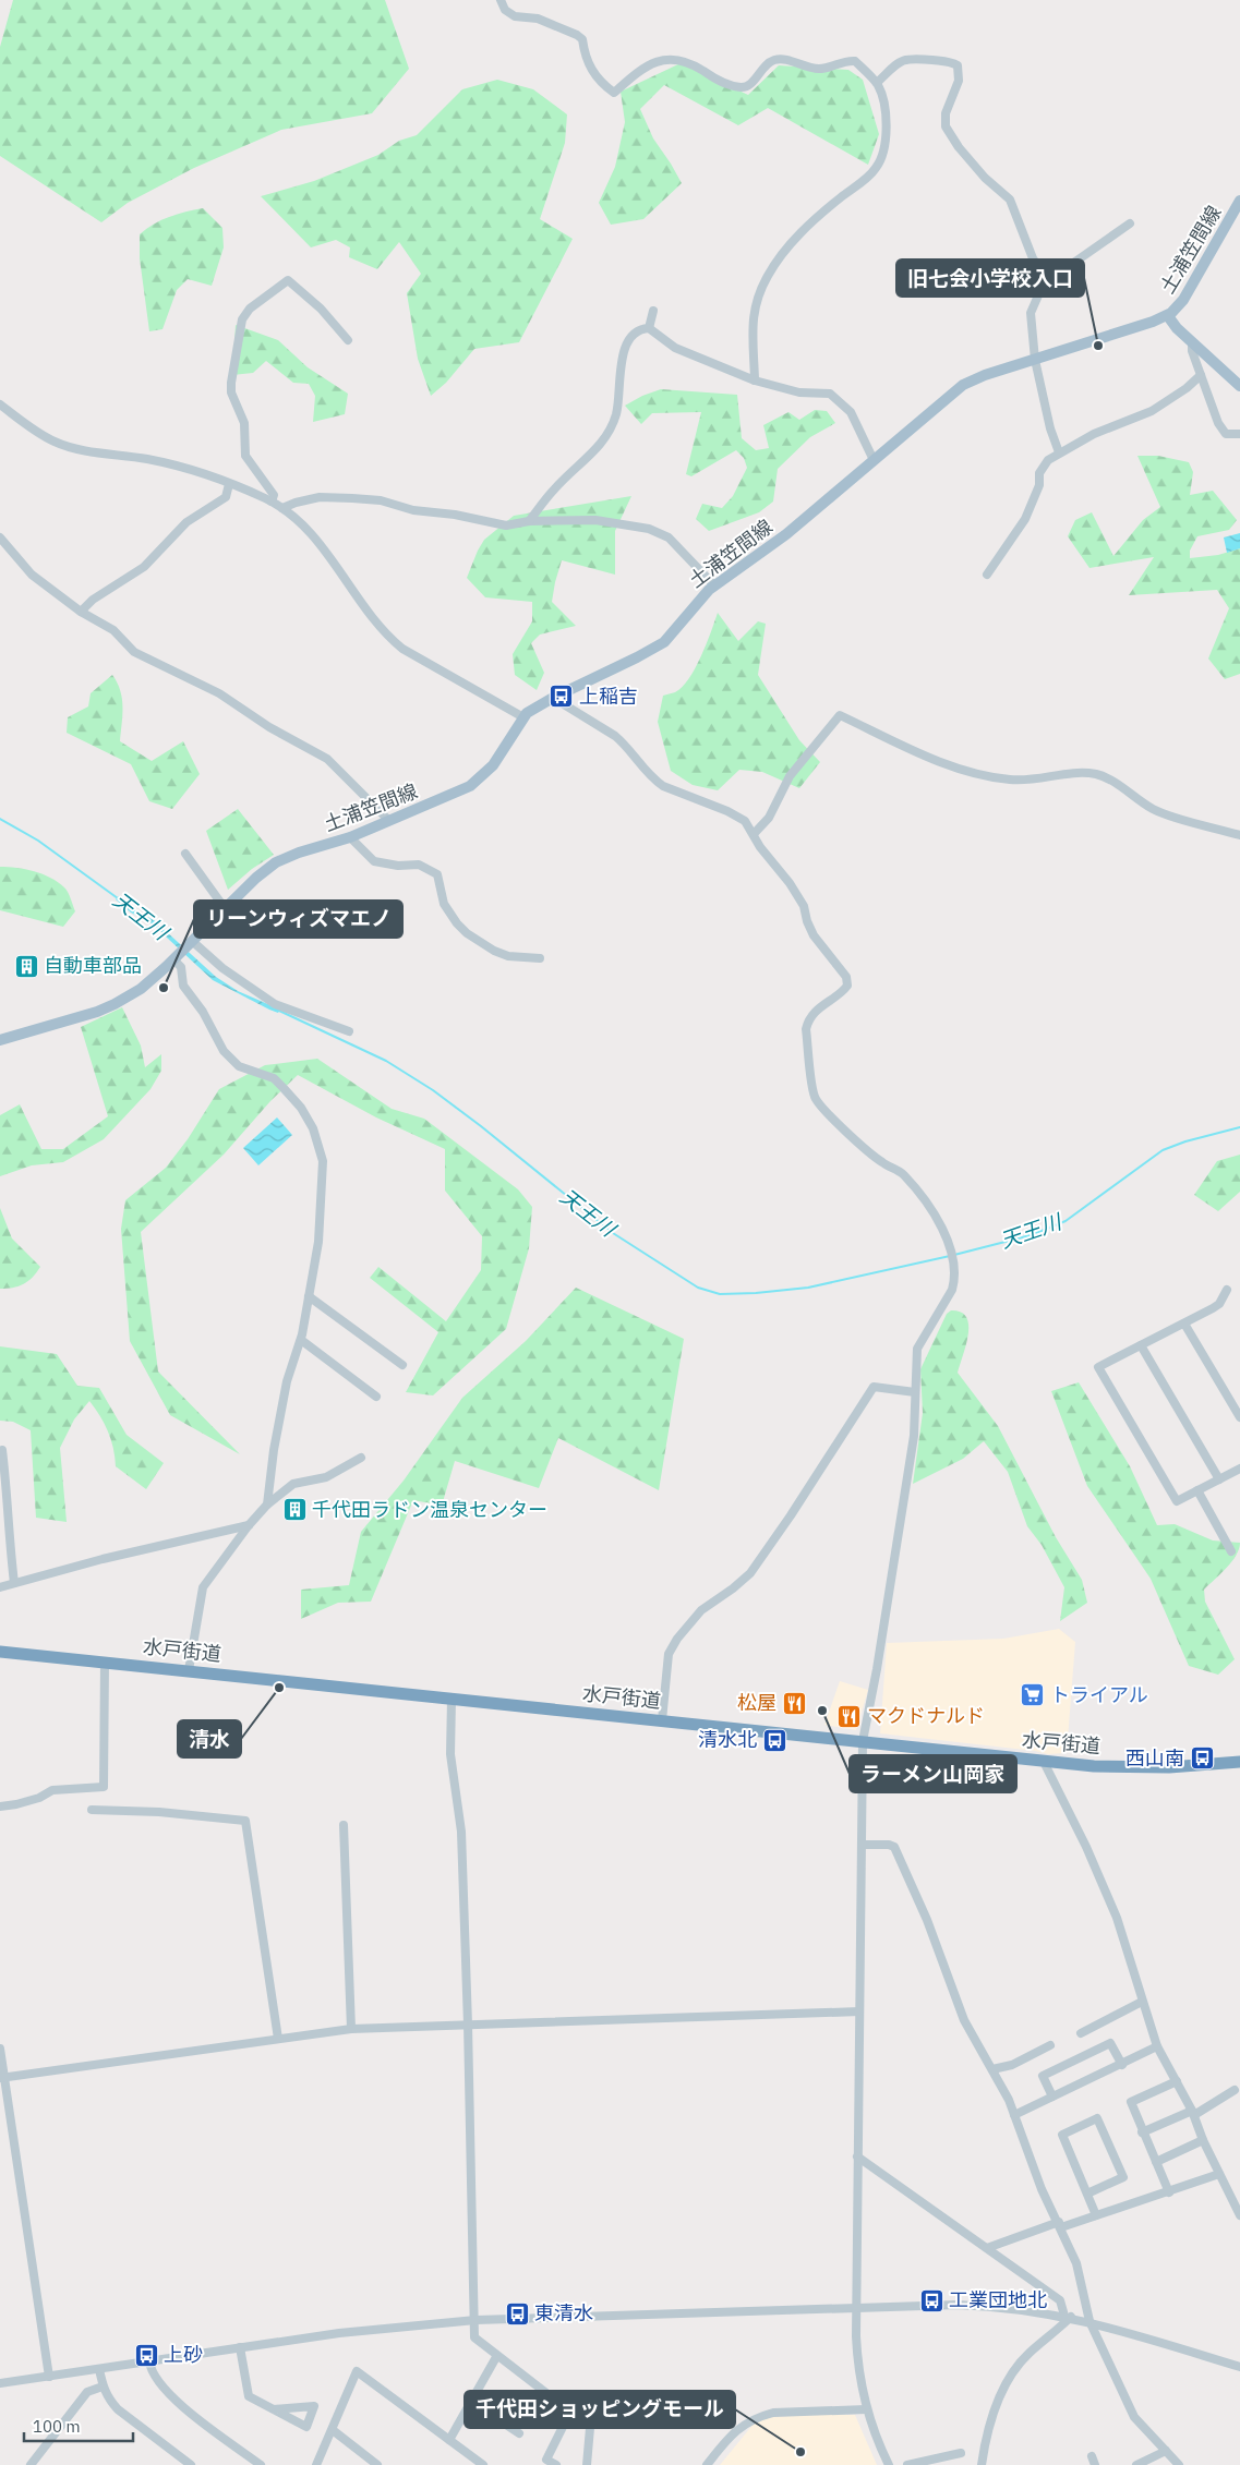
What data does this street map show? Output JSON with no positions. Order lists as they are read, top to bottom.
{
  "streets": {
    "highway": ["水戸街道"],
    "main road": ["土浦笠間線"]
  },
  "water": ["天王川"],
  "places": {
    "other": [
      "旧七会小学校入口",
      "リーンウィズマエノ",
      "清水",
      "ラーメン山岡家",
      "千代田ショッピングモール"
    ],
    "bus stop": [
      "上稲吉",
      "清水北",
      "西山南",
      "工業団地北",
      "東清水",
      "上砂"
    ],
    "building": ["自動車部品", "千代田ラドン温泉センター"],
    "supermarket": ["トライアル"],
    "restaurant": ["松屋", "マクドナルド"]
  },
  "scale_bar": "100 m"
}
